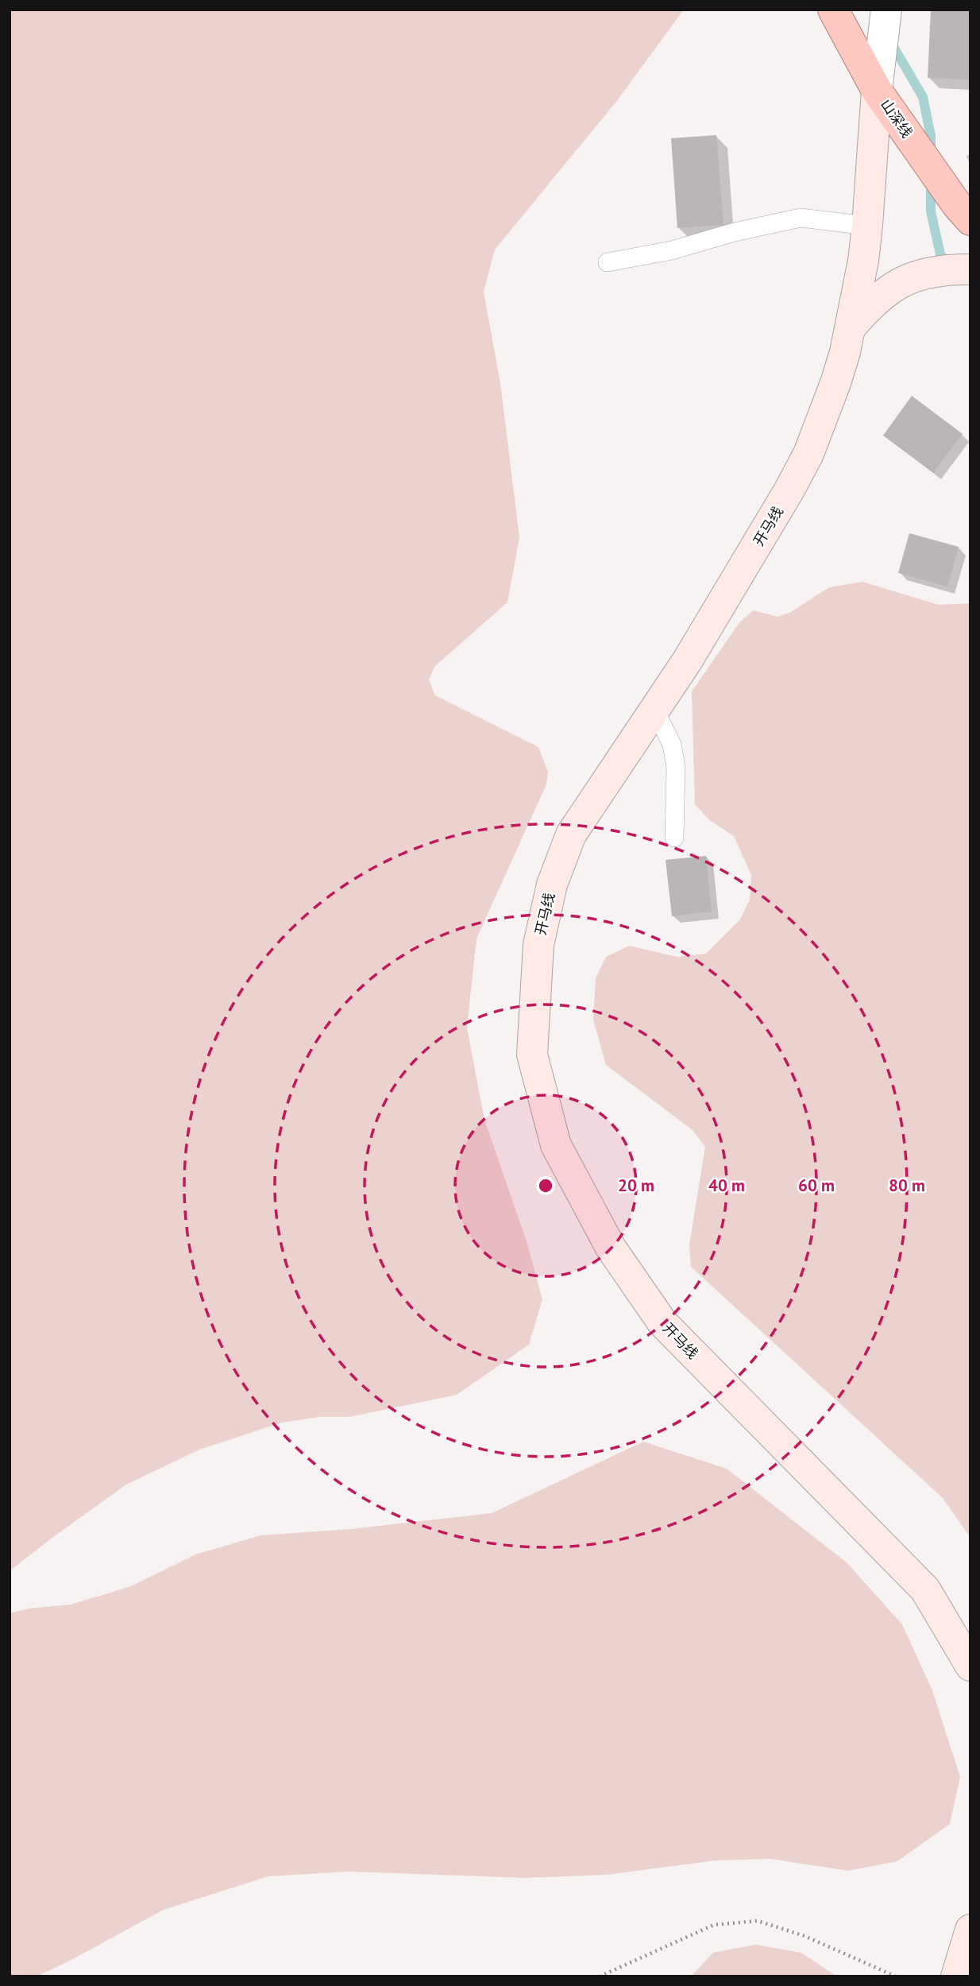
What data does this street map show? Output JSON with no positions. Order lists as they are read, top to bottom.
{
  "streets": {
    "highway": ["山深线"],
    "main road": ["开马线"]
  },
  "crossings": [
    ["山深线", "开马线"]
  ],
  "rings": [
    "20 m",
    "40 m",
    "60 m",
    "80 m"
  ]
}
